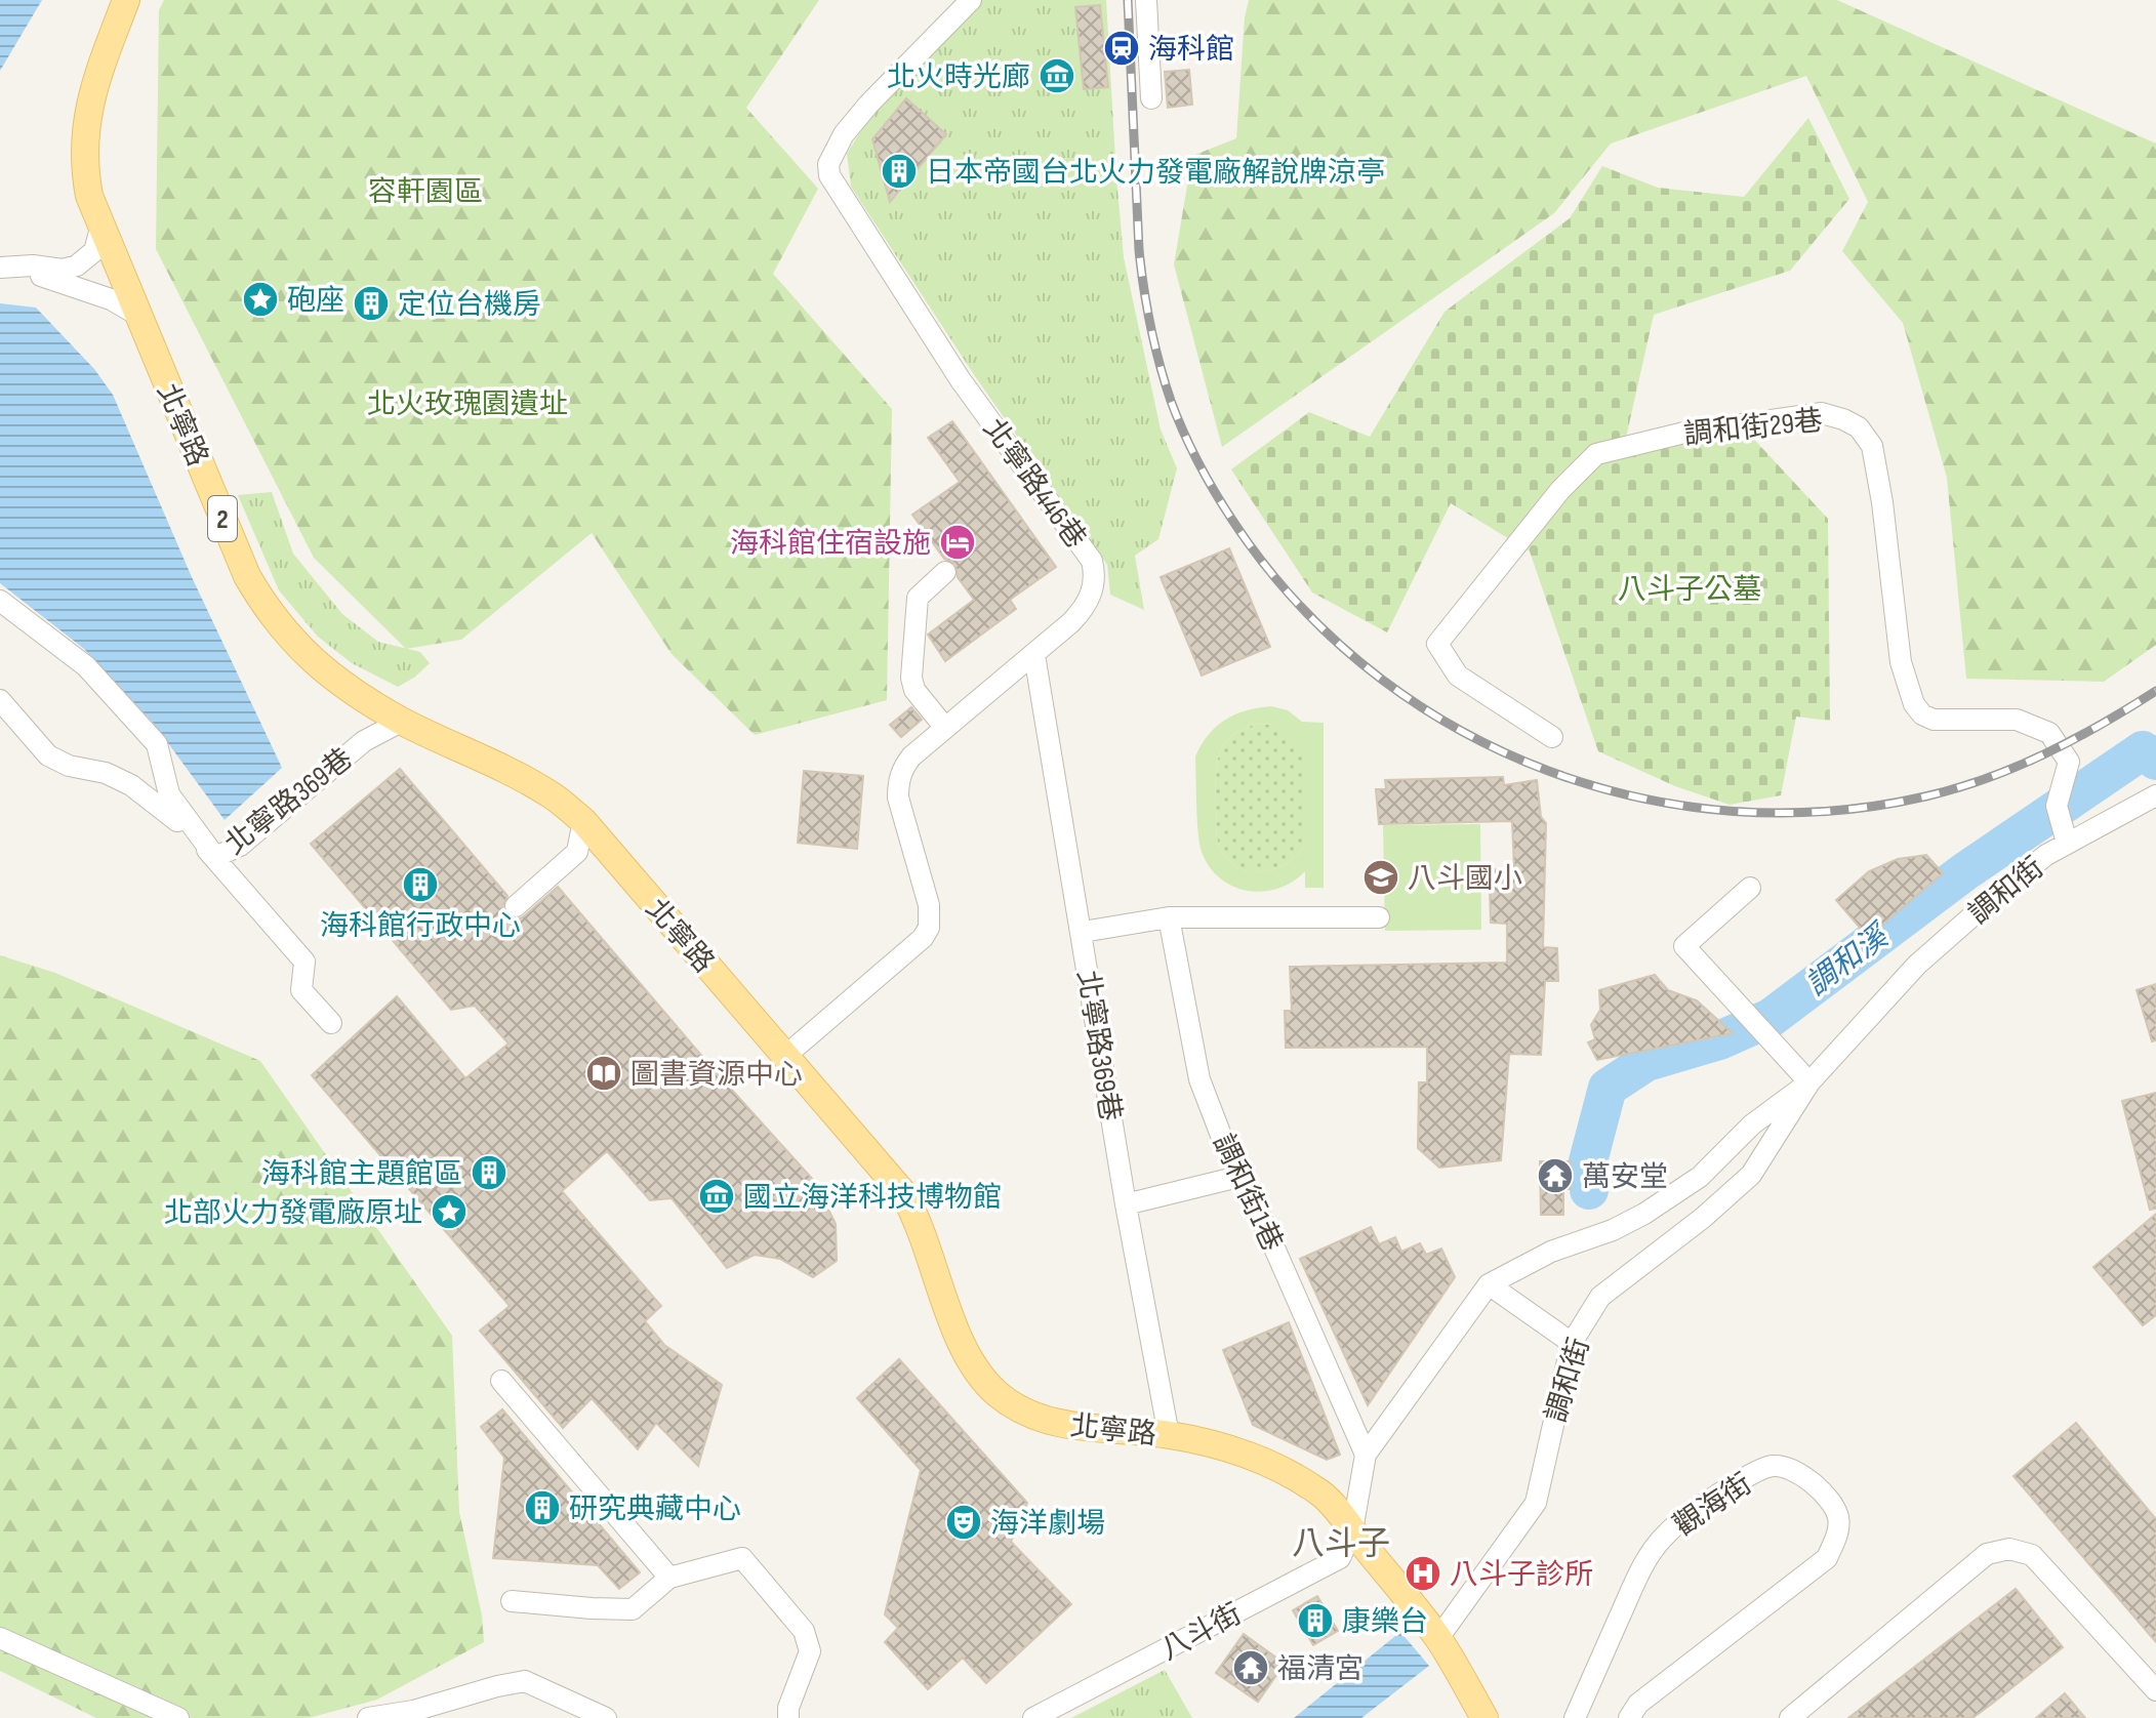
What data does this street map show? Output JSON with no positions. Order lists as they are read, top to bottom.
{
  "streets": {
    "main road": ["北寧路", "2"],
    "street": [
      "調和街29巷",
      "北寧路446巷",
      "北寧路369巷",
      "調和街",
      "調和街1巷",
      "觀海街",
      "八斗街"
    ]
  },
  "crossings": [
    ["北寧路", "北寧路446巷"],
    ["北寧路", "北寧路369巷"],
    ["北寧路", "調和街"],
    ["北寧路", "八斗街"],
    ["調和街29巷", "調和街"],
    ["北寧路446巷", "北寧路369巷"],
    ["調和街", "調和街1巷"],
    ["調和街", "八斗街"]
  ],
  "districts": ["八斗子"],
  "water": ["調和溪"],
  "parks": ["容軒園區", "北火玫瑰園遺址", "八斗子公墓"],
  "places": {
    "station": ["海科館"],
    "museum": ["北火時光廊", "國立海洋科技博物館"],
    "building": [
      "日本帝國台北火力發電廠解說牌涼亭",
      "定位台機房",
      "海科館行政中心",
      "海科館主題館區",
      "研究典藏中心",
      "康樂台"
    ],
    "place": ["砲座", "北部火力發電廠原址"],
    "hotel": ["海科館住宿設施"],
    "school or university": ["八斗國小"],
    "library": ["圖書資源中心"],
    "temple": ["萬安堂", "福清宮"],
    "theatre": ["海洋劇場"],
    "hospital": ["八斗子診所"]
  }
}
